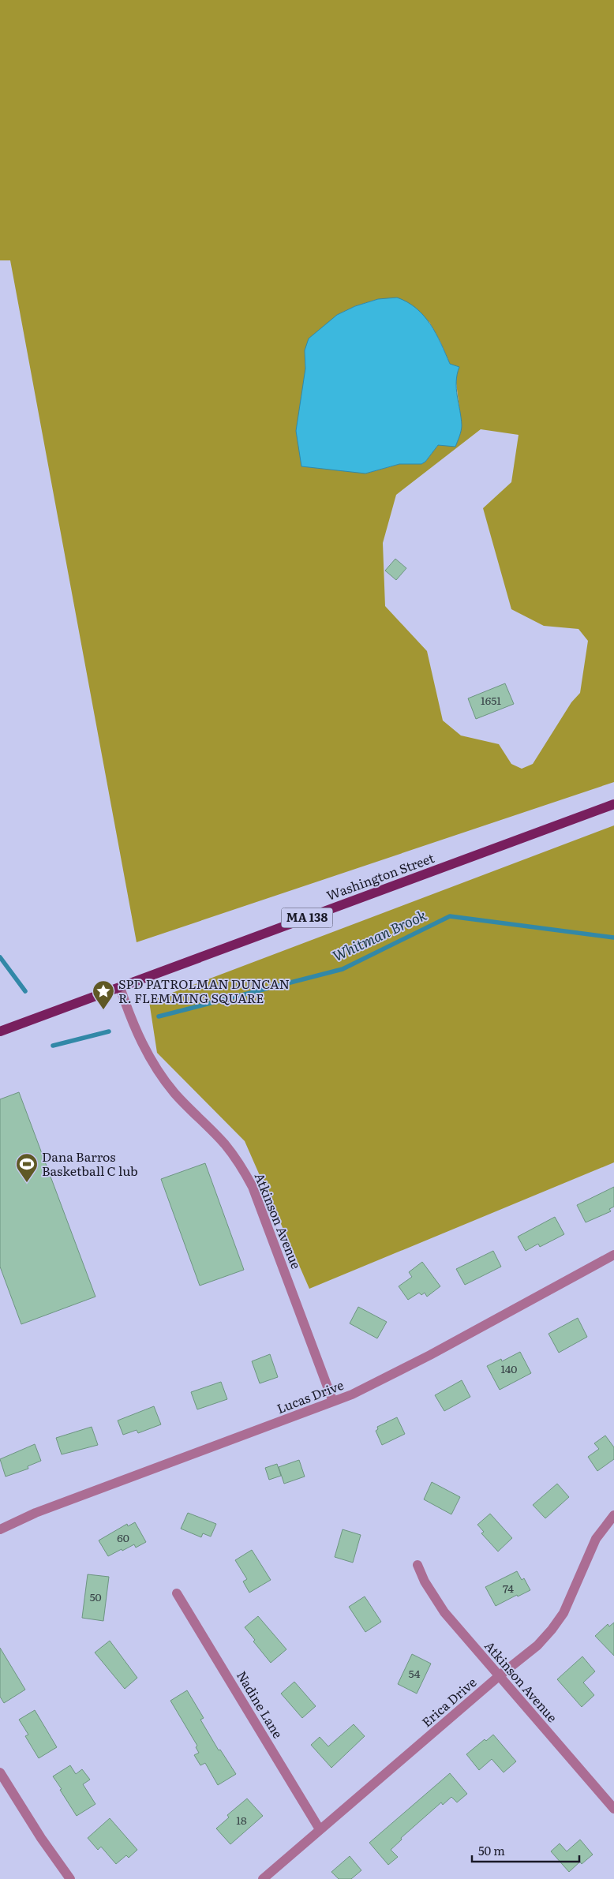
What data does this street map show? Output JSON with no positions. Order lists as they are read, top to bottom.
{
  "streets": {
    "main road": ["Washington Street", "MA 138"],
    "street": [
      "Atkinson Avenue",
      "Lucas Drive",
      "Erica Drive",
      "Nadine Lane"
    ]
  },
  "crossings": [
    ["Washington Street", "Atkinson Avenue"],
    ["Atkinson Avenue", "Lucas Drive"],
    ["Atkinson Avenue", "Erica Drive"],
    ["Erica Drive", "Nadine Lane"]
  ],
  "water": ["Whitman Brook"],
  "places": {
    "place": ["SPD PATROLMAN DUNCAN R. FLEMMING SQUARE"],
    "sports": ["Dana Barros Basketball C lub"]
  },
  "house_numbers": [
    "1651",
    "140",
    "60",
    "74",
    "50",
    "54",
    "18"
  ],
  "scale_bar": "50 m"
}
